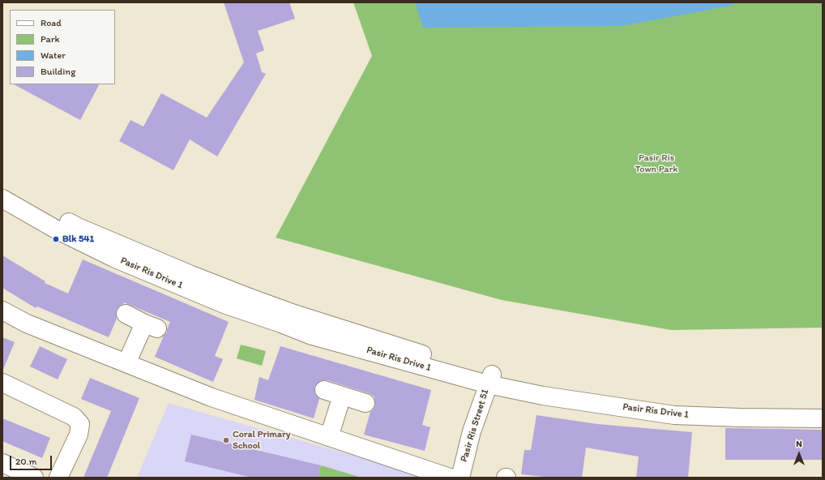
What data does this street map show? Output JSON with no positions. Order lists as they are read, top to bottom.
{
  "streets": {
    "main road": ["Pasir Ris Drive 1", "Pasir Ris Street 51"]
  },
  "crossings": [
    ["Pasir Ris Drive 1", "Pasir Ris Street 51"]
  ],
  "parks": ["Pasir Ris Town Park"],
  "places": ["Blk 541", "Coral Primary School"],
  "legend": [
    "Road",
    "Park",
    "Water",
    "Building"
  ],
  "scale_bar": "20 m",
  "north": "top"
}
